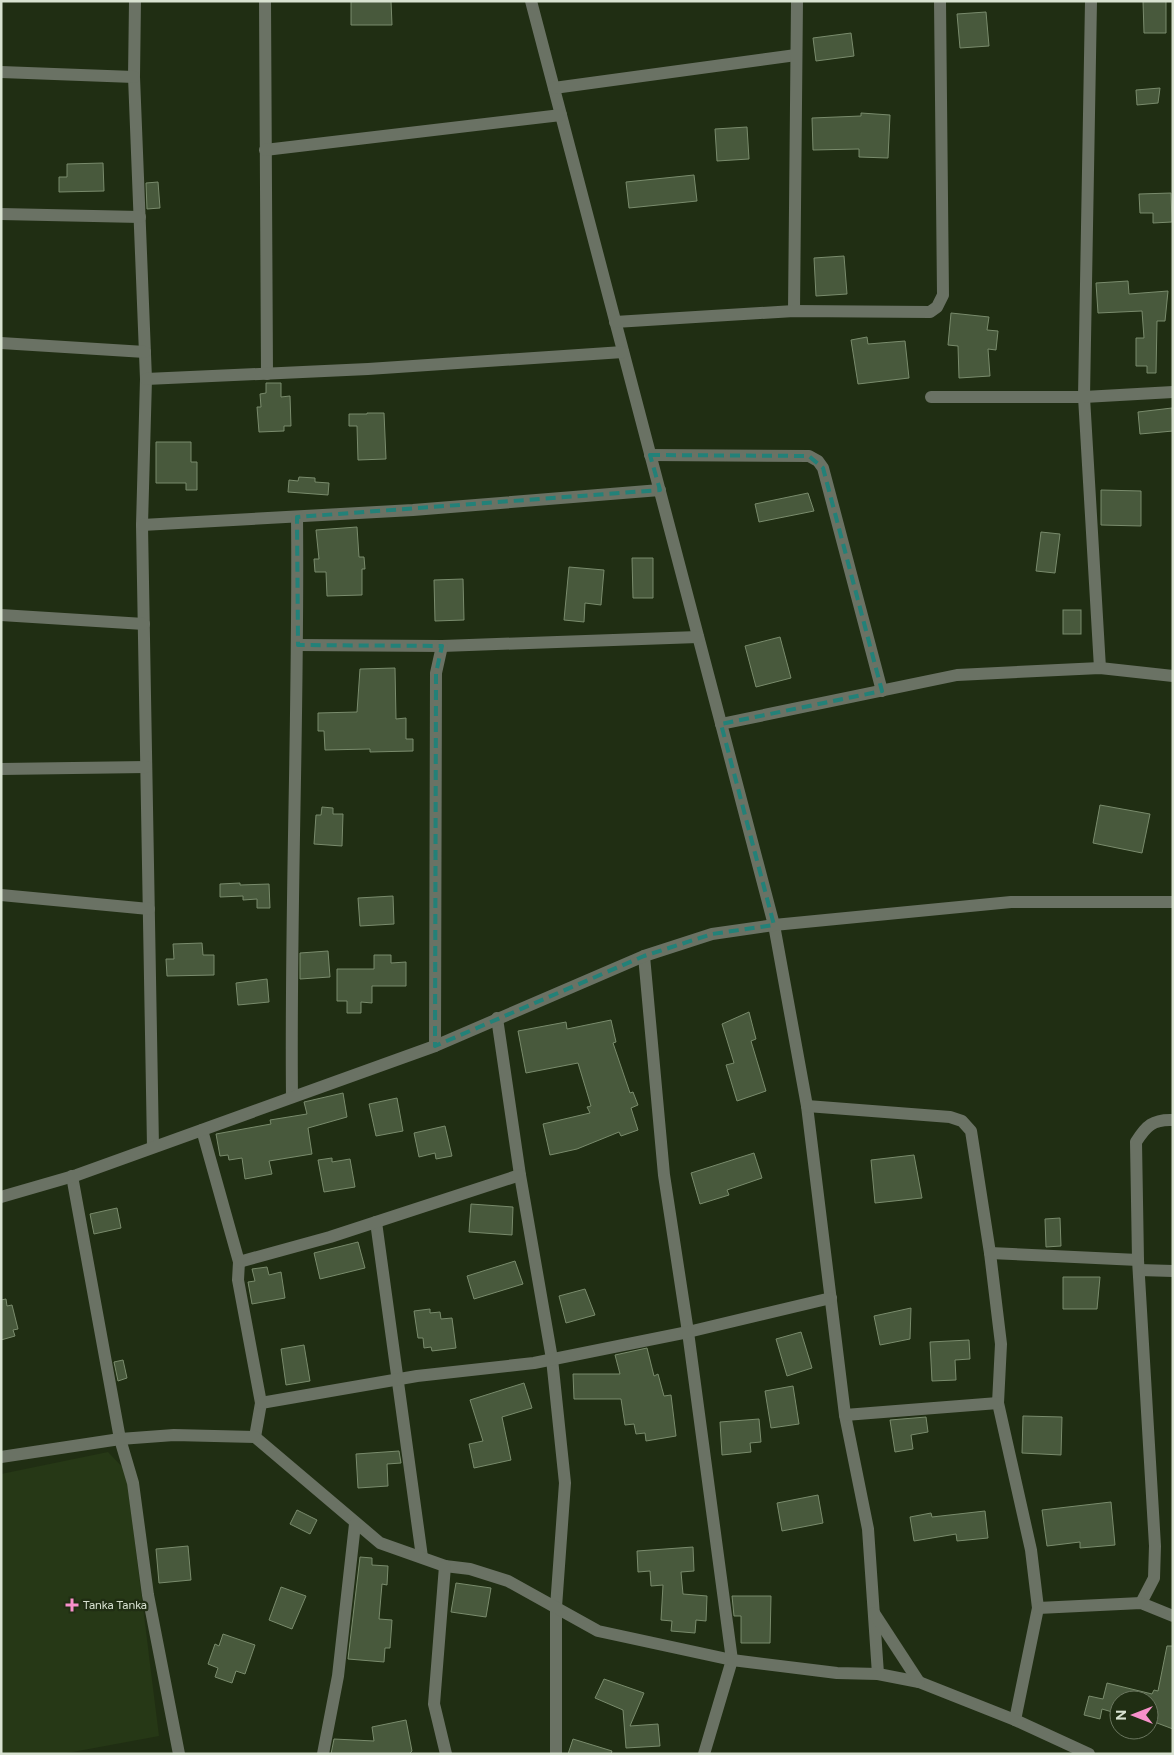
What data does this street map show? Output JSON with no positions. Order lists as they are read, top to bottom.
{
  "places": {
    "health": ["Tanka Tanka"]
  },
  "north": "left"
}
